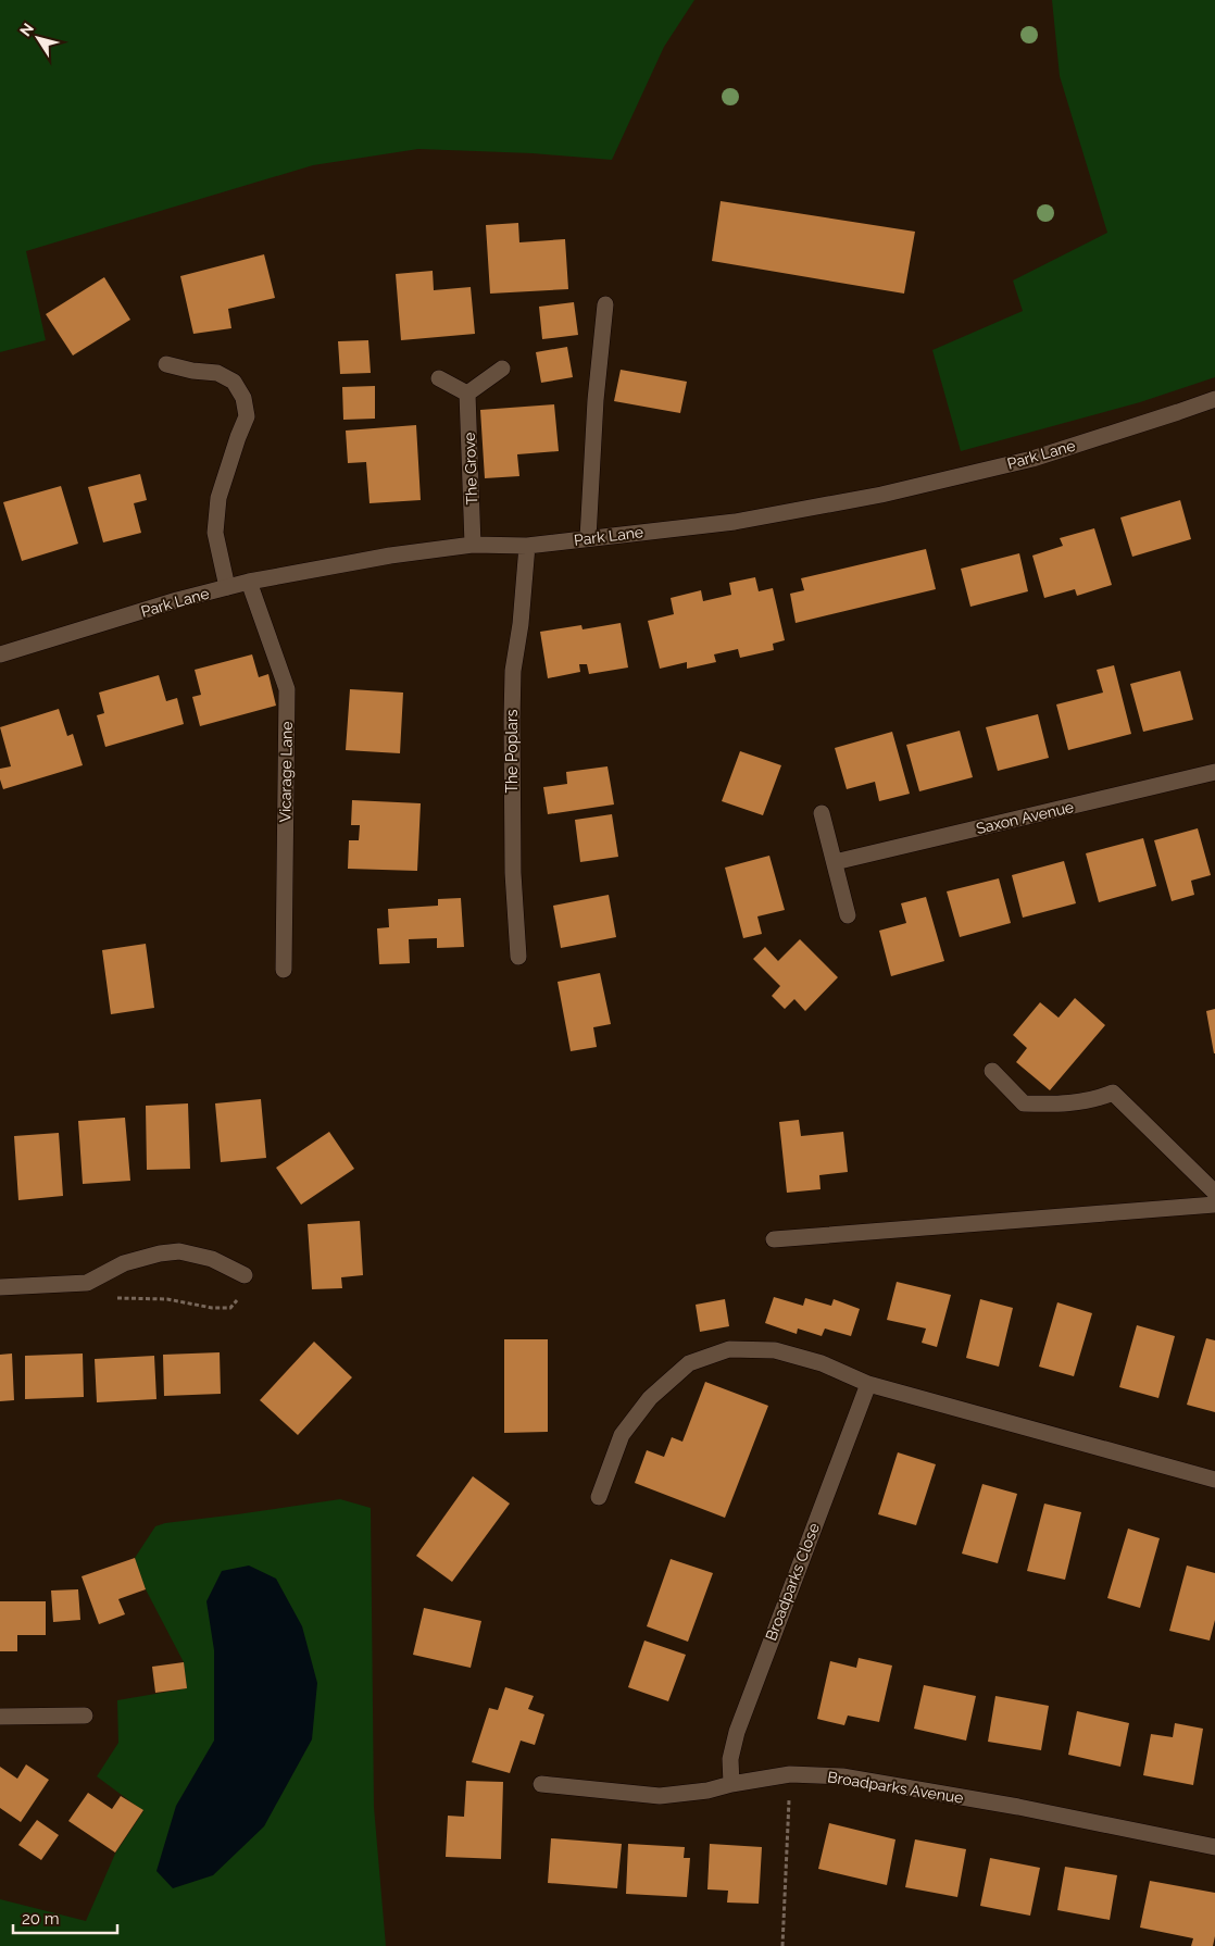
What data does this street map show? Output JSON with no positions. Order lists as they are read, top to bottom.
{
  "streets": {
    "street": [
      "Park Lane",
      "The Grove",
      "The Poplars",
      "Vicarage Lane",
      "Saxon Avenue",
      "Broadparks Close",
      "Broadparks Avenue"
    ]
  },
  "crossings": [
    ["Park Lane", "The Grove"],
    ["Park Lane", "The Poplars"],
    ["Park Lane", "Vicarage Lane"],
    ["Broadparks Close", "Broadparks Avenue"]
  ],
  "scale_bar": "20 m",
  "north": "top left"
}
